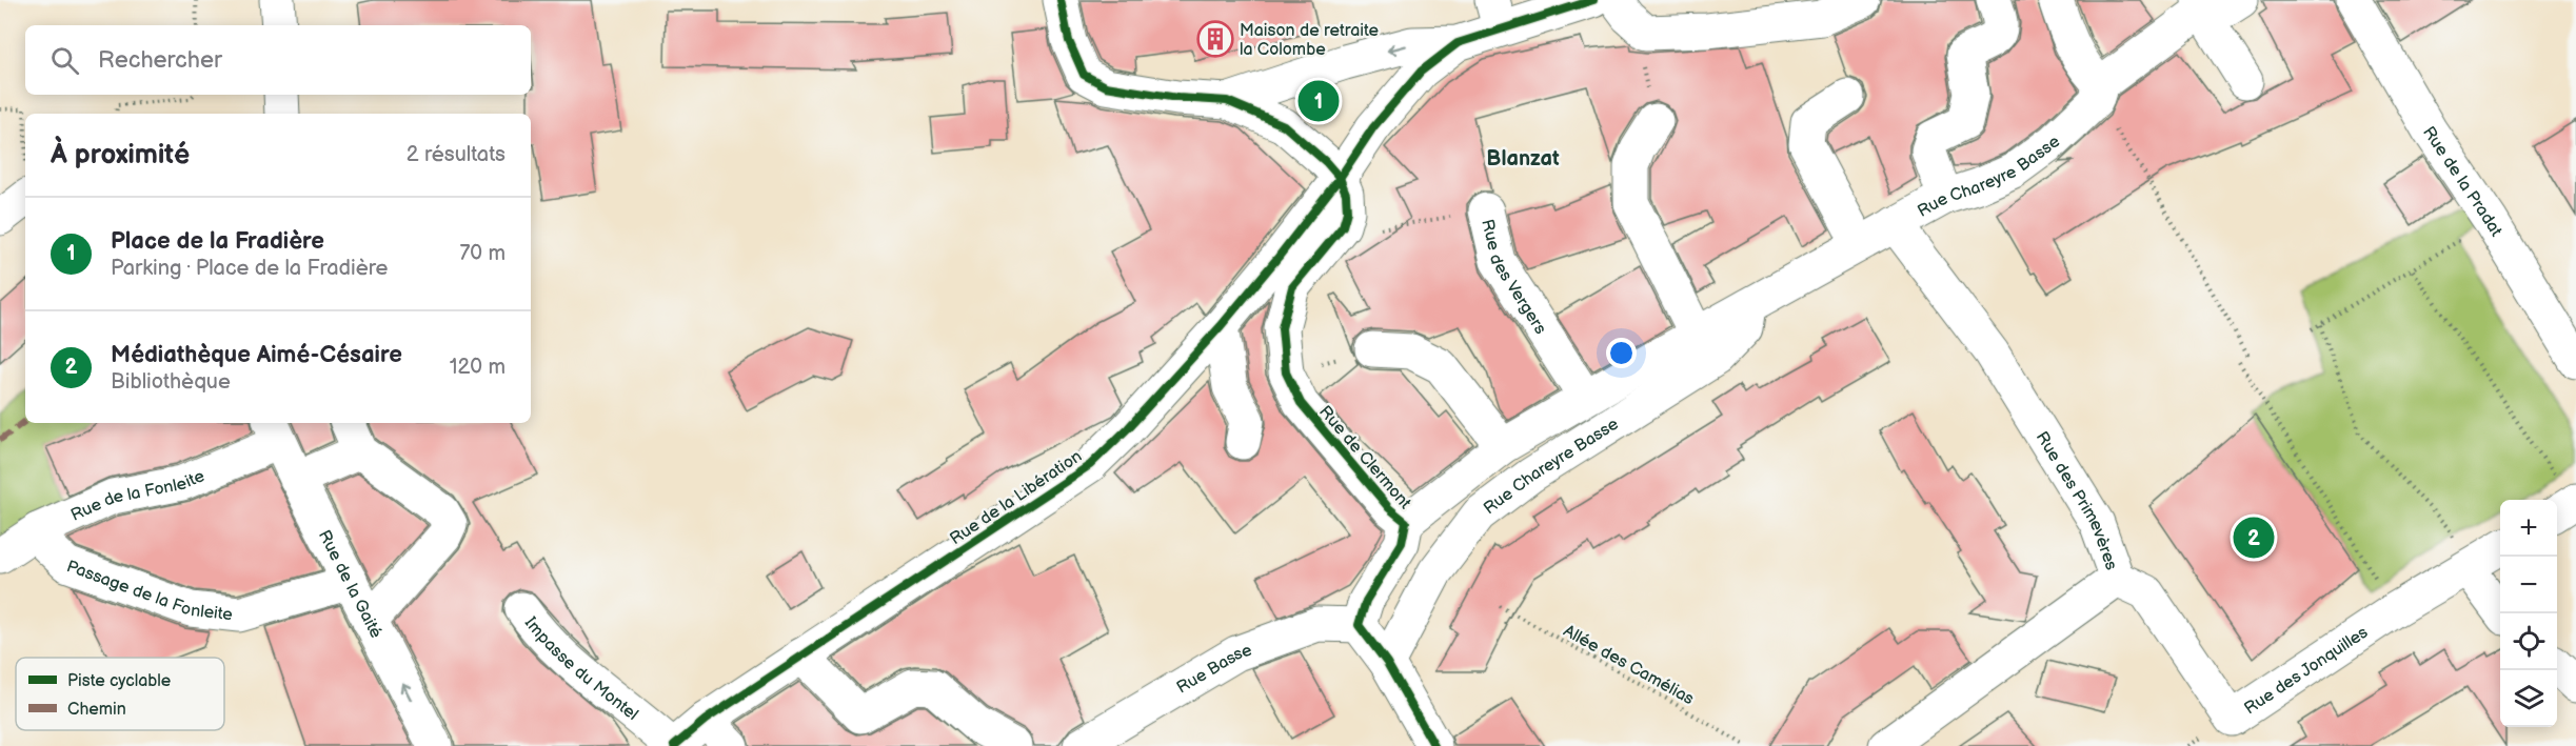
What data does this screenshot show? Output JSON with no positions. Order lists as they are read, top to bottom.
{
  "streets": {
    "street": [
      "Rue Chareyre Basse",
      "Rue de la Pradat",
      "Rue des Vergers",
      "Rue de Clermont",
      "Rue de la Fonleite",
      "Rue de la Libération",
      "Rue des Primevères",
      "Rue de la Gaité",
      "Passage de la Fonleite",
      "Impasse du Montel",
      "Rue Basse",
      "Rue des Jonquilles"
    ],
    "path": ["Allée des Camélias"]
  },
  "crossings": [
    ["Rue Chareyre Basse", "Rue des Vergers"],
    ["Rue Chareyre Basse", "Rue de Clermont"],
    ["Rue Chareyre Basse", "Rue des Primevères"],
    ["Rue des Vergers", "Rue de Clermont"],
    ["Rue de Clermont", "Rue Basse"],
    ["Rue de la Fonleite", "Rue de la Gaité"],
    ["Rue de la Fonleite", "Passage de la Fonleite"],
    ["Rue de la Libération", "Impasse du Montel"],
    ["Rue des Primevères", "Rue des Jonquilles"],
    ["Rue de la Gaité", "Passage de la Fonleite"]
  ],
  "one_way": ["Rue de la Gaité"],
  "districts": ["Blanzat"],
  "places": {
    "building": ["Maison de retraite la Colombe"]
  },
  "legend": ["Piste cyclable", "Chemin"],
  "page": {
    "search": "Rechercher",
    "pins": ["1", "2"],
    "heading": ["À proximité", "2 résultats"],
    "list": [
      {
        "mark": "1",
        "name": "Place de la Fradière",
        "note": "Parking · Place de la Fradière",
        "value": "70 m"
      },
      {
        "mark": "2",
        "name": "Médiathèque Aimé-Césaire",
        "note": "Bibliothèque",
        "value": "120 m"
      }
    ],
    "map_buttons": ["+", "−"]
  }
}
